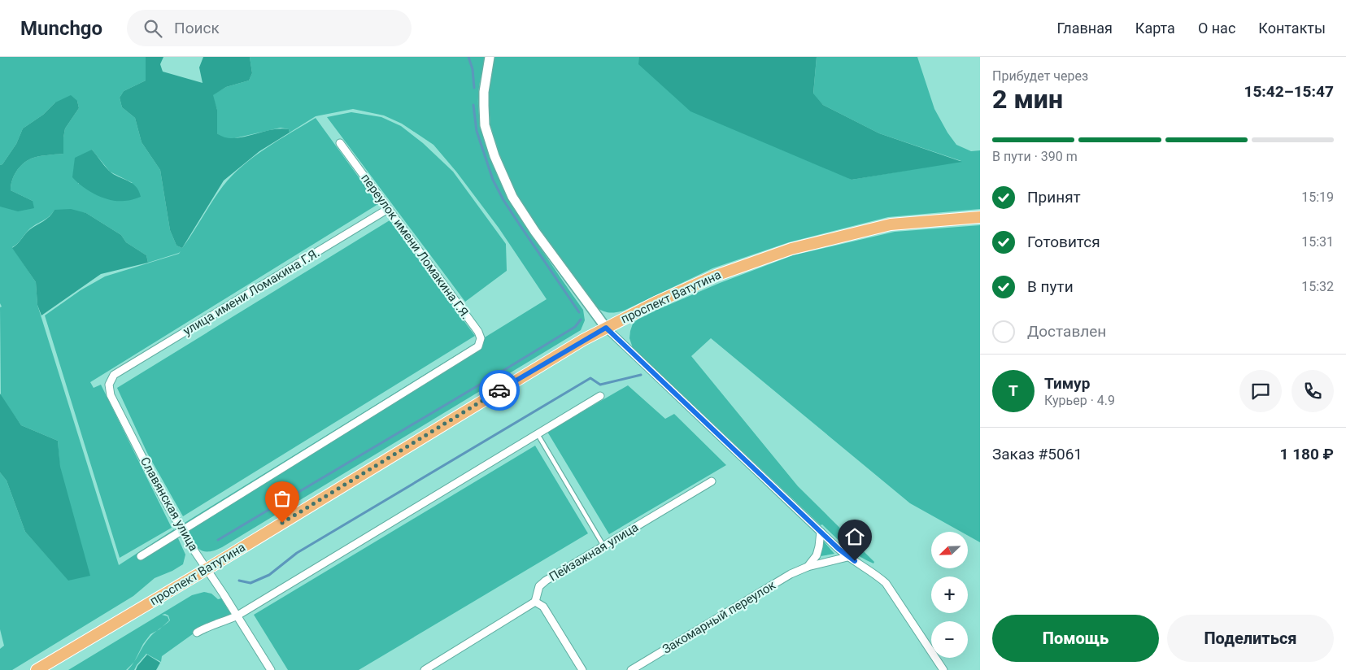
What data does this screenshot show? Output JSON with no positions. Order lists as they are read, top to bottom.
{
  "streets": {
    "main road": ["проспект Ватутина"],
    "street": [
      "переулок имени Ломакина Г.Я.",
      "улица имени Ломакина Г.Я.",
      "Славянская улица",
      "Пейзажная улица",
      "Закомарный переулок"
    ]
  },
  "crossings": [
    ["переулок имени Ломакина Г.Я.", "улица имени Ломакина Г.Я."],
    ["переулок имени Ломакина Г.Я.", "Славянская улица"],
    ["улица имени Ломакина Г.Я.", "Славянская улица"],
    ["проспект Ватутина", "Славянская улица"]
  ],
  "north": "bottom left",
  "page": {
    "header": "Munchgo",
    "search": "Поиск",
    "nav": [
      "Главная",
      "Карта",
      "О нас",
      "Контакты"
    ],
    "heading": ["2 мин", "Прибудет через", "15:42–15:47"],
    "panel": [
      "Тимур",
      "Курьер · 4.9",
      "Заказ #5061",
      "1 180 ₽"
    ],
    "bar": "В пути · 390 m",
    "list": [
      ["Принят", "15:19"],
      ["Готовится", "15:31"],
      ["В пути", "15:32"],
      "Доставлен"
    ],
    "round": "Т",
    "map_buttons": ["+", "−"],
    "buttons": ["Помощь", "Поделиться"]
  }
}
